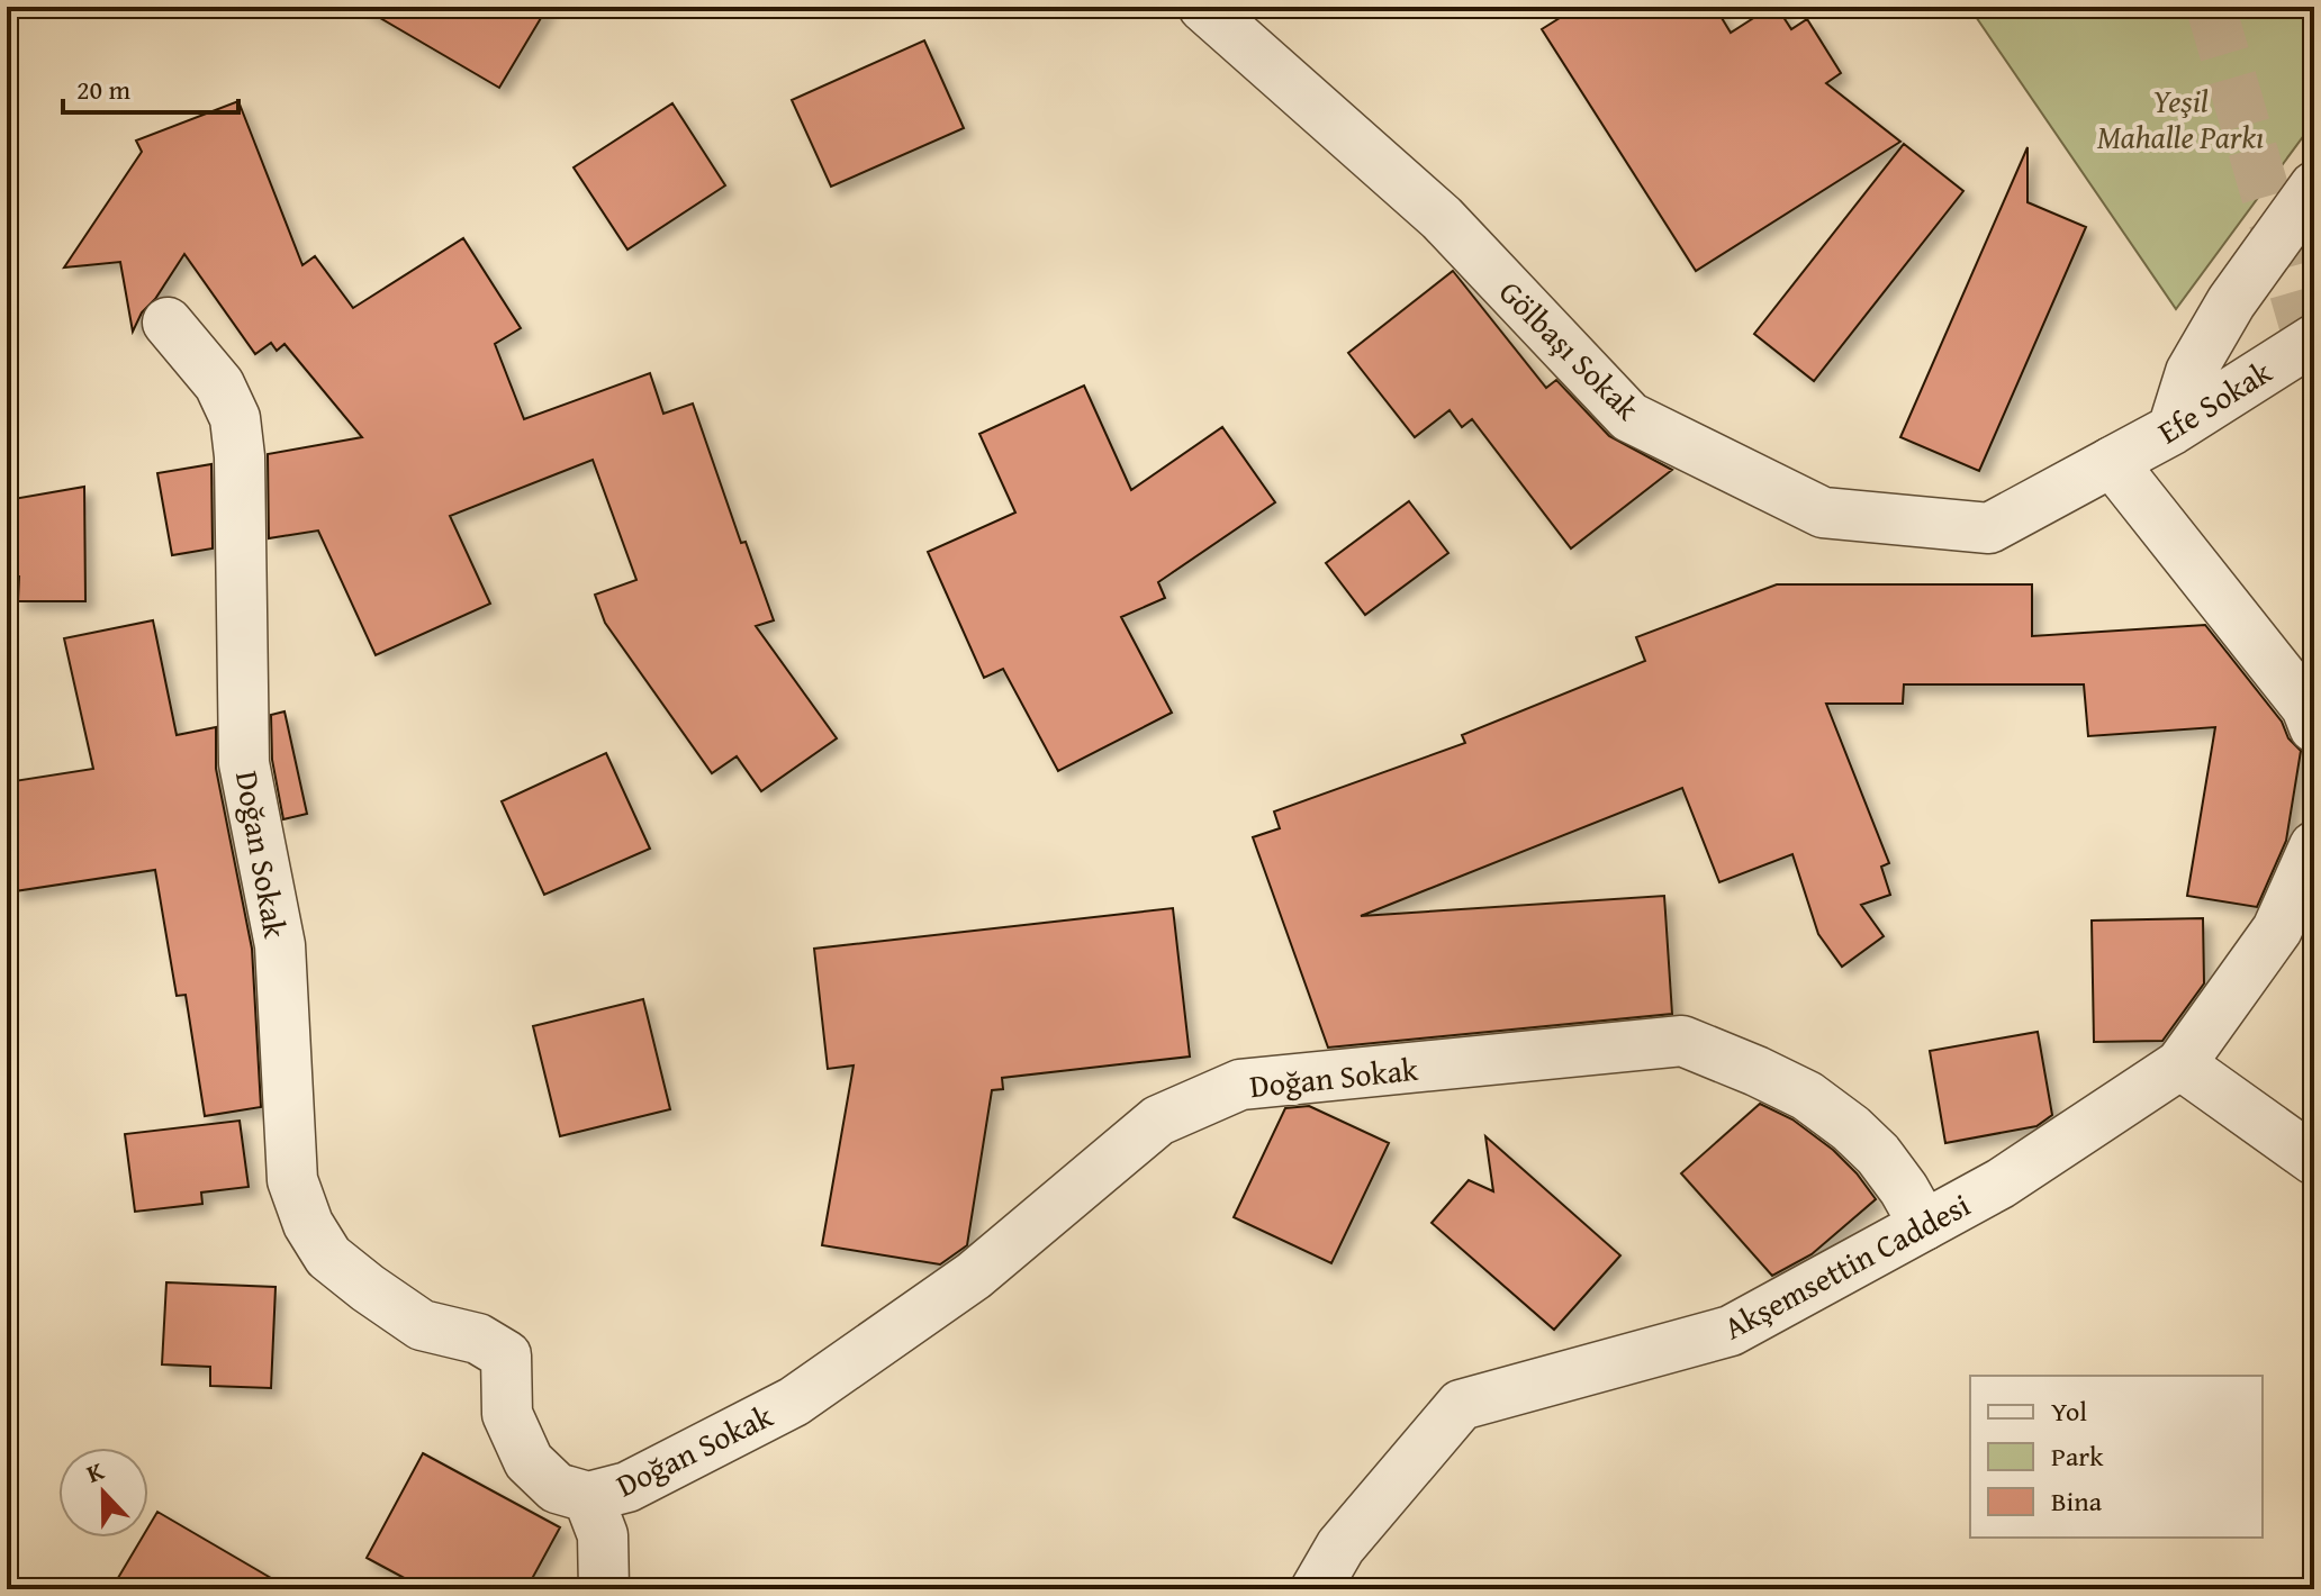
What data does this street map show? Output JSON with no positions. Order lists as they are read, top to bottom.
{
  "streets": {
    "street": [
      "Gölbaşı Sokak",
      "Efe Sokak",
      "Doğan Sokak",
      "Akşemsettin Caddesi"
    ]
  },
  "crossings": [
    ["Gölbaşı Sokak", "Efe Sokak"],
    ["Doğan Sokak", "Akşemsettin Caddesi"]
  ],
  "parks": ["Yeşil Mahalle Parkı"],
  "legend": ["Yol", "Park", "Bina"],
  "scale_bar": "20 m",
  "north": "top"
}
